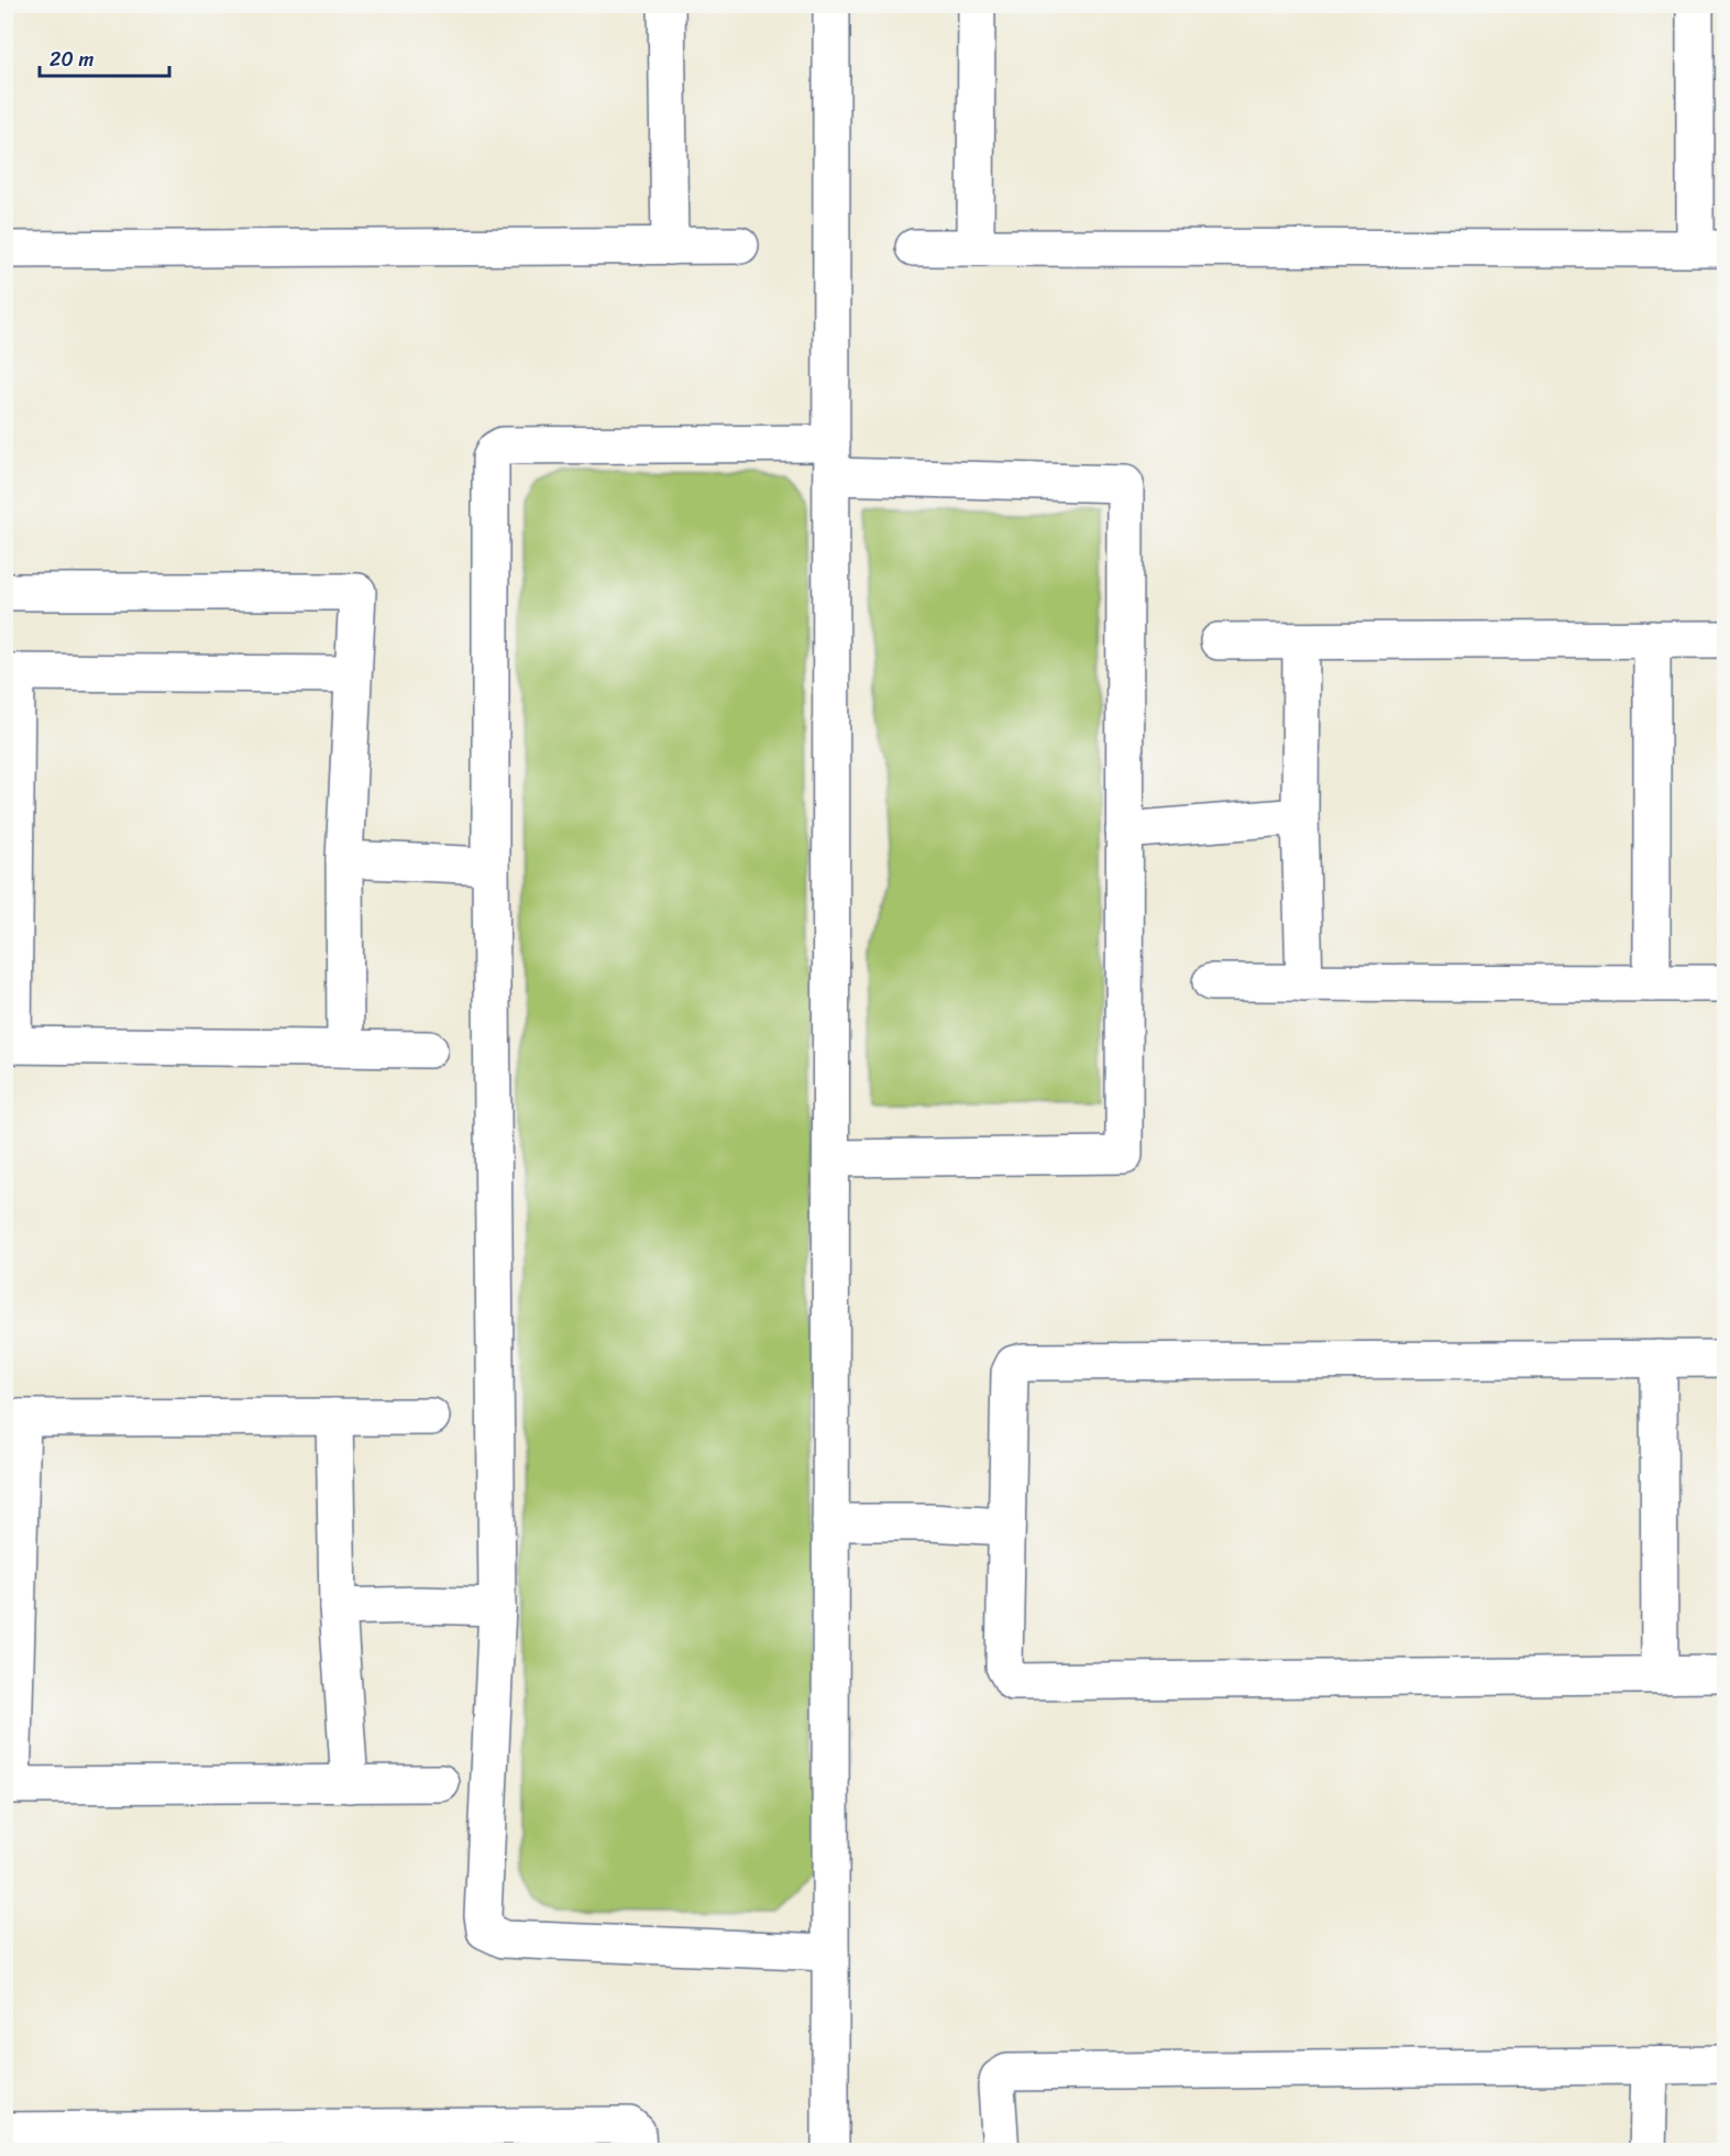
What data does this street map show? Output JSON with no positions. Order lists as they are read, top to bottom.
{
  "scale_bar": "20 m"
}
